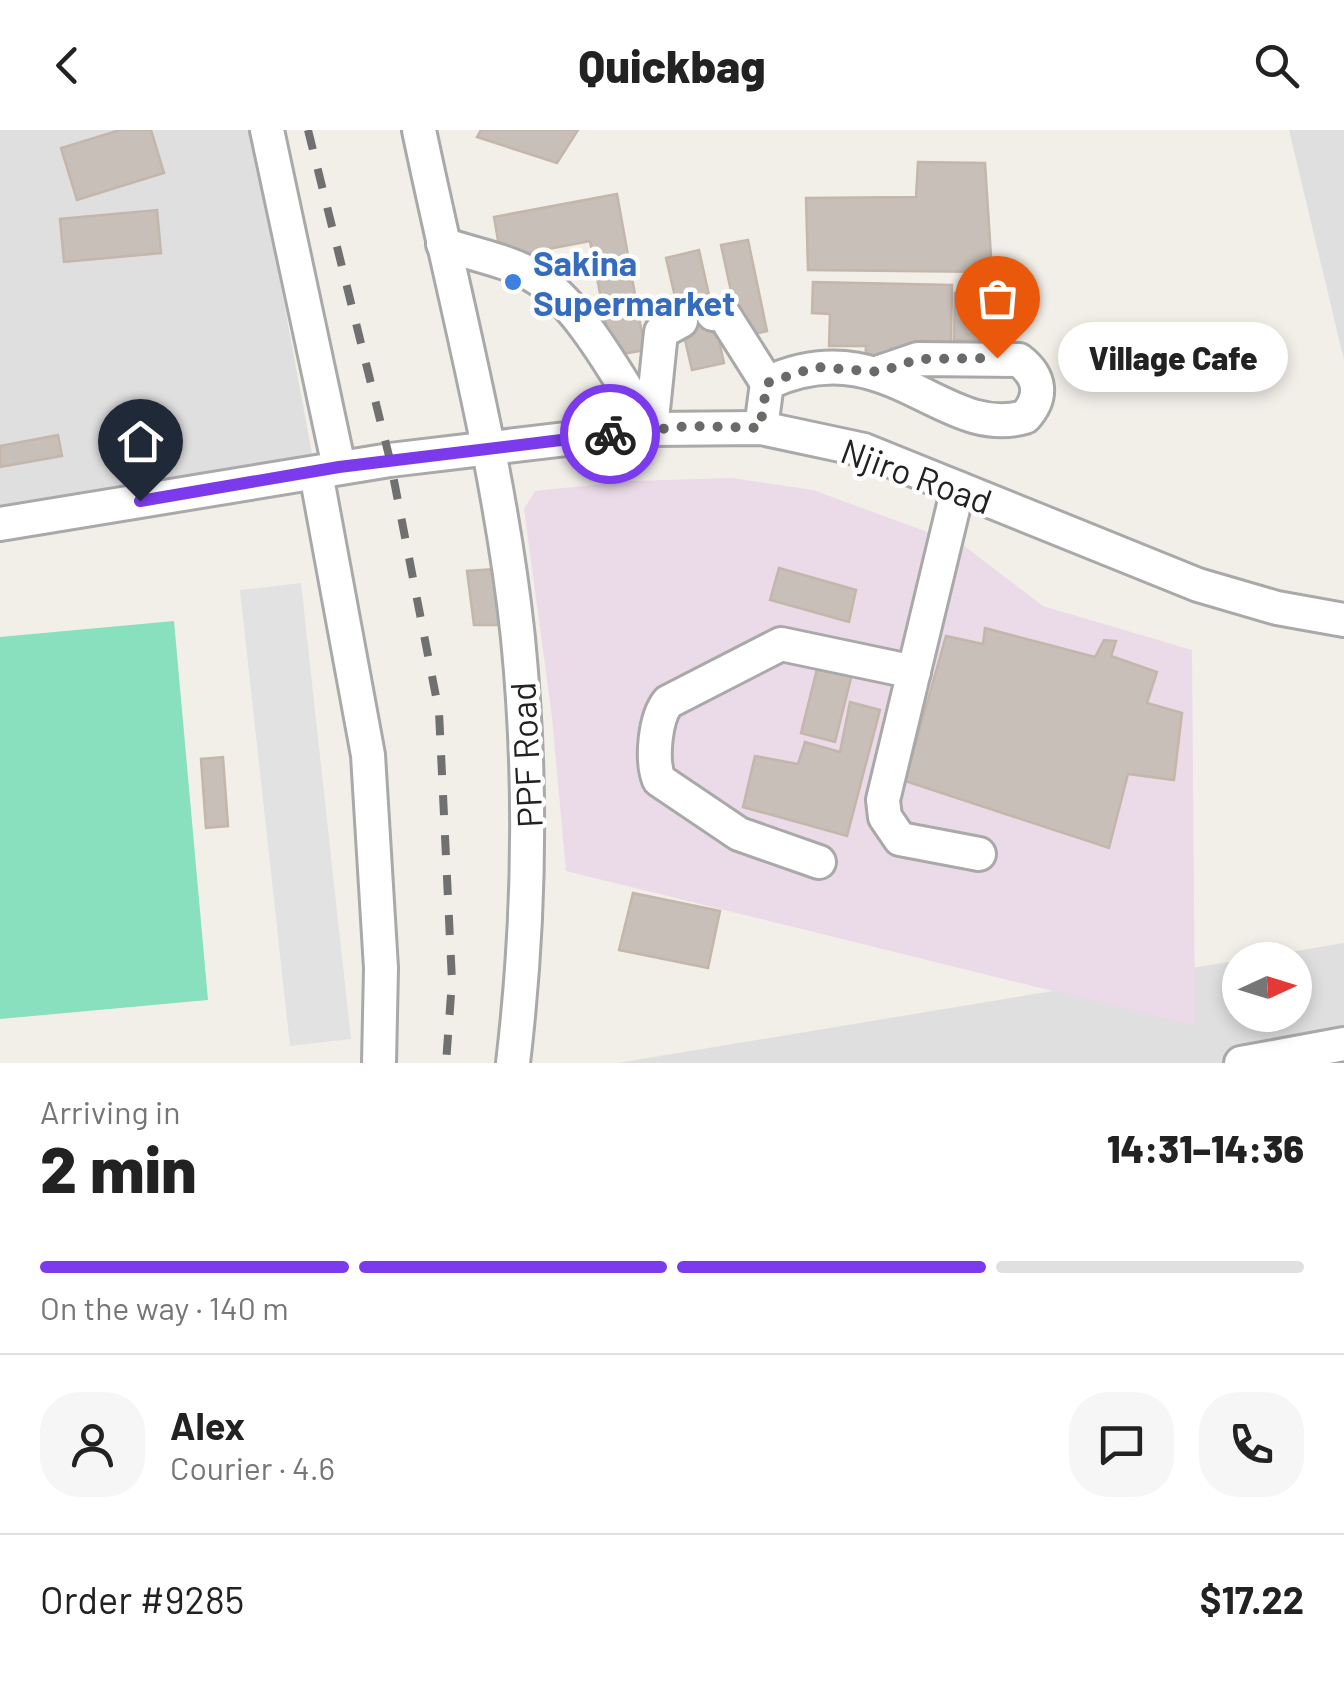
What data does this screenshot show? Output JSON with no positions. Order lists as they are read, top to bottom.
{
  "streets": {
    "street": ["Njiro Road", "PPF Road"]
  },
  "crossings": [
    ["Njiro Road", "PPF Road"]
  ],
  "places": ["Sakina Supermarket", "Village Cafe"],
  "north": "right",
  "page": {
    "header": "Quickbag",
    "bubble": "Village Cafe",
    "heading": ["2 min", "Arriving in", "14:31–14:36"],
    "panel": [
      "Alex",
      "Courier · 4.6",
      "Order #9285",
      "$17.22"
    ],
    "bar": "On the way · 140 m"
  }
}
